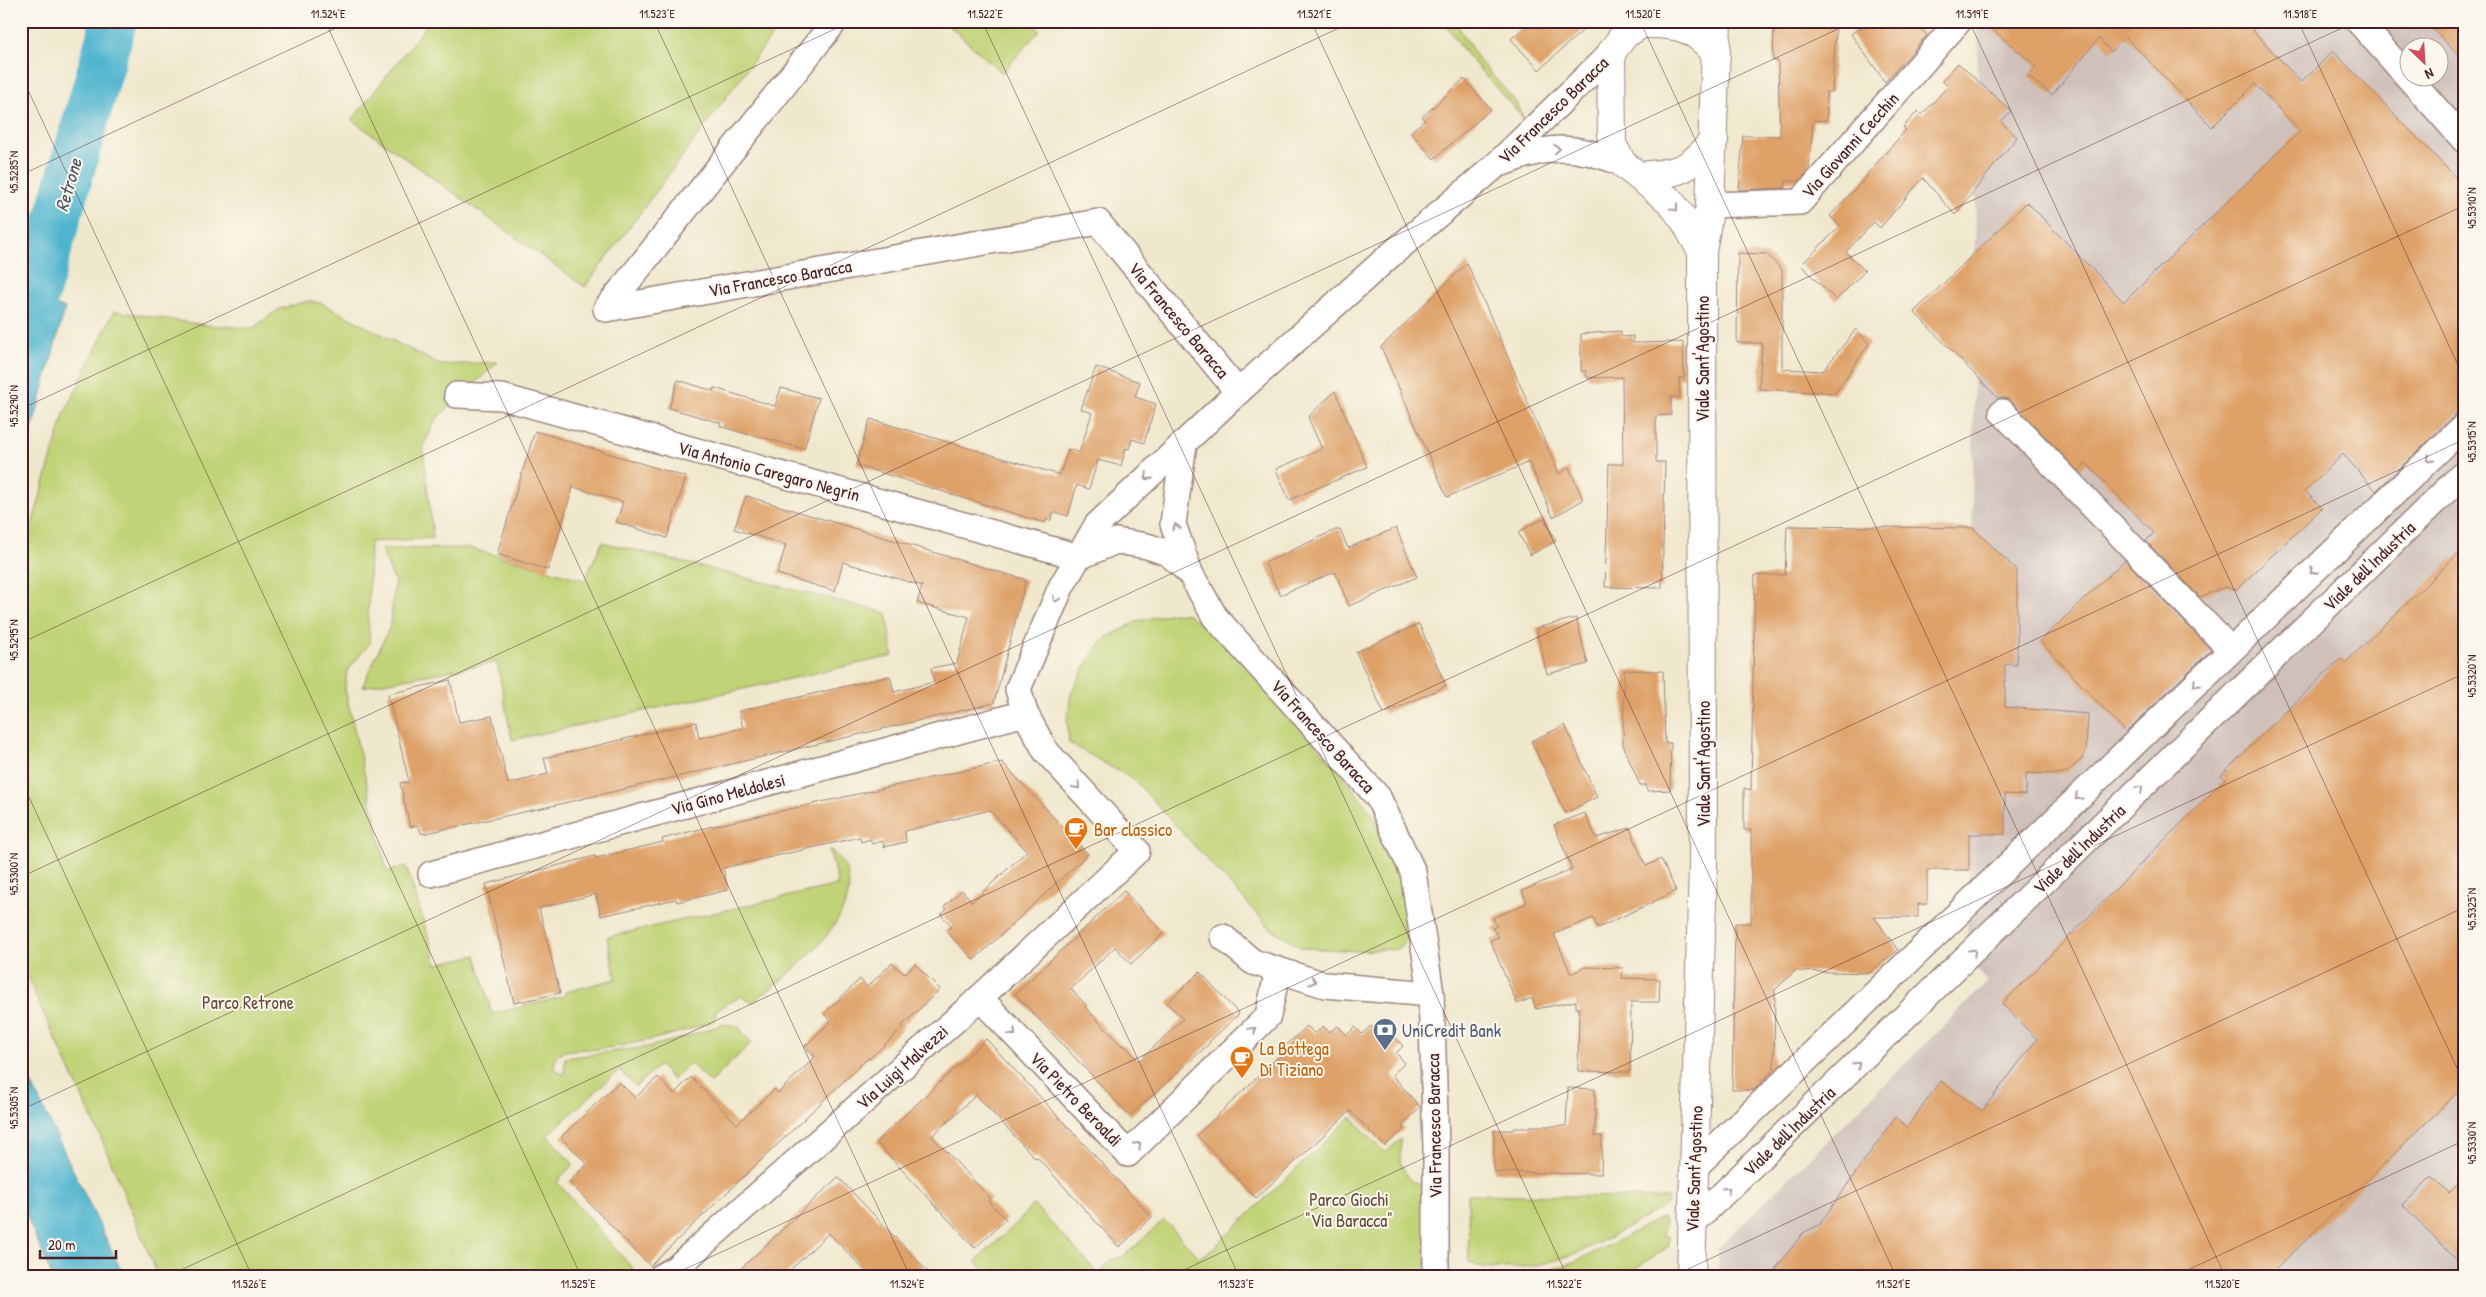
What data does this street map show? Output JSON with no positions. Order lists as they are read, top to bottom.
{
  "streets": {
    "main road": ["Viale Sant'Agostino"],
    "street": [
      "Via Francesco Baracca",
      "Via Giovanni Cecchin",
      "Via Antonio Caregaro Negrin",
      "Viale dell'Industria",
      "Via Gino Meldolesi",
      "Via Luigi Malvezzi",
      "Via Pietro Beroaldi"
    ]
  },
  "crossings": [
    ["Via Francesco Baracca", "Viale Sant'Agostino"],
    ["Via Giovanni Cecchin", "Viale Sant'Agostino"],
    ["Viale Sant'Agostino", "Viale dell'Industria"],
    ["Via Gino Meldolesi", "Via Luigi Malvezzi"],
    ["Via Luigi Malvezzi", "Via Pietro Beroaldi"]
  ],
  "water": ["Retrone"],
  "parks": ["Parco Retrone", "Parco Giochi \"Via Baracca\""],
  "places": {
    "cafe": ["Bar classico", "La Bottega Di Tiziano"],
    "bank": ["UniCredit Bank"]
  },
  "scale_bar": "20 m",
  "north": "bottom right",
  "coordinates": [
    "11.524°E",
    "11.523°E",
    "11.522°E",
    "11.521°E",
    "11.520°E",
    "11.519°E",
    "11.518°E",
    "45.5285°N",
    "45.5310°N",
    "45.5290°N",
    "45.5315°N",
    "45.5295°N",
    "45.5320°N",
    "45.5300°N",
    "45.5325°N",
    "45.5305°N",
    "45.5330°N",
    "11.526°E",
    "11.525°E"
  ]
}
